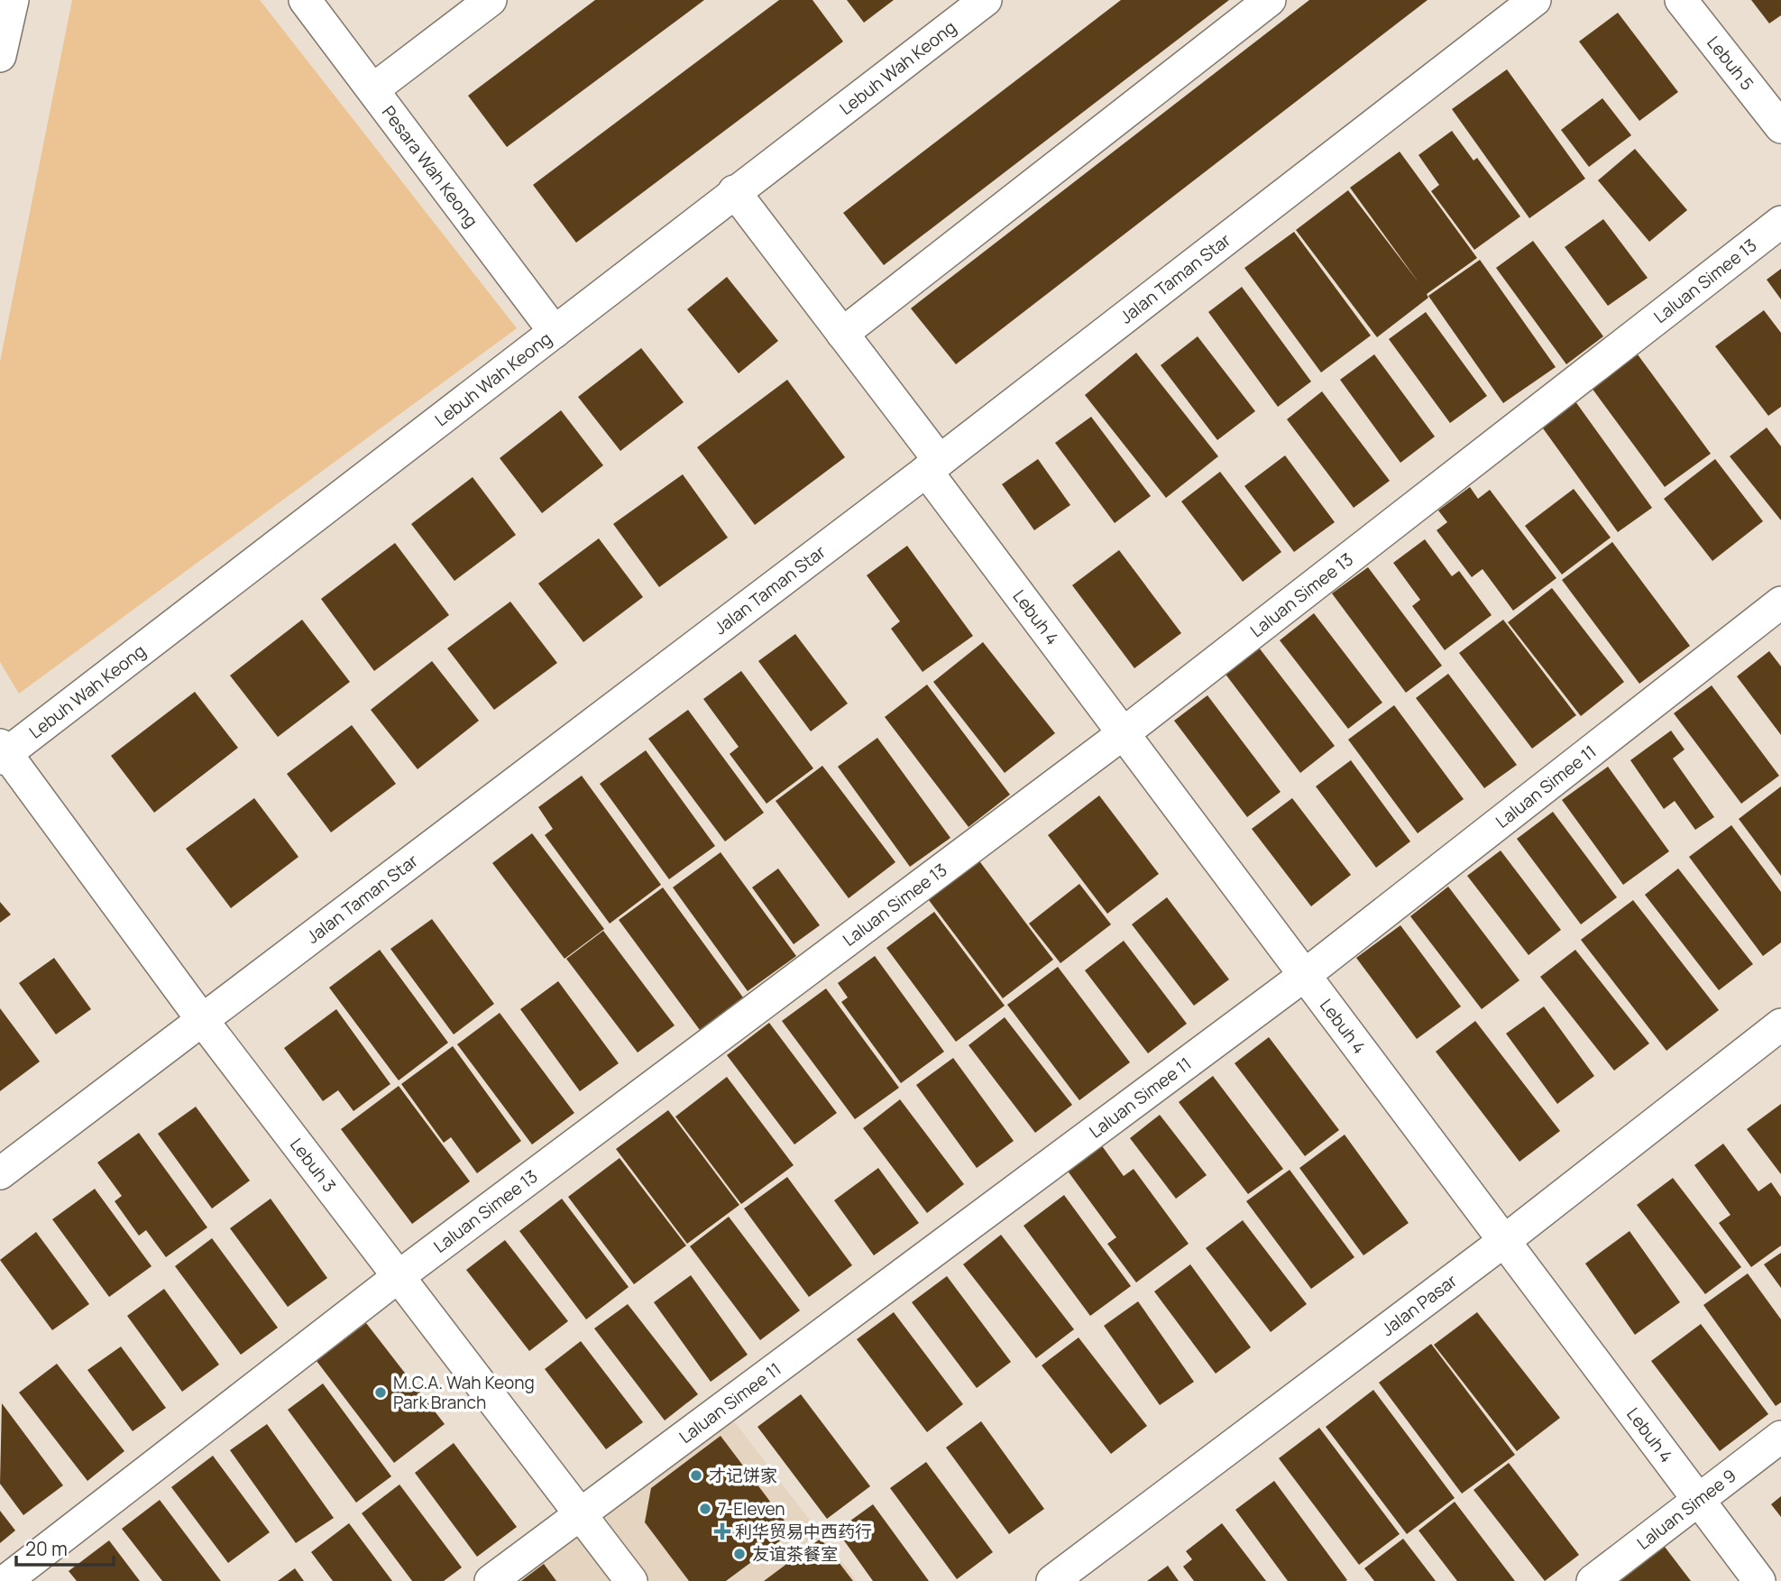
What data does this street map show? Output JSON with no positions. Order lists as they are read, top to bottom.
{
  "streets": {
    "street": [
      "Lebuh 5",
      "Lebuh Wah Keong",
      "Pesara Wah Keong",
      "Jalan Taman Star",
      "Laluan Simee 13",
      "Lebuh 4",
      "Laluan Simee 11",
      "Lebuh 3",
      "Jalan Pasar",
      "Laluan Simee 9"
    ]
  },
  "crossings": [
    ["Lebuh Wah Keong", "Pesara Wah Keong"],
    ["Lebuh Wah Keong", "Lebuh 4"],
    ["Lebuh Wah Keong", "Lebuh 3"],
    ["Jalan Taman Star", "Lebuh 4"],
    ["Jalan Taman Star", "Lebuh 3"],
    ["Laluan Simee 13", "Lebuh 4"],
    ["Laluan Simee 13", "Lebuh 3"],
    ["Lebuh 4", "Laluan Simee 11"],
    ["Lebuh 4", "Jalan Pasar"],
    ["Lebuh 4", "Laluan Simee 9"],
    ["Laluan Simee 11", "Lebuh 3"]
  ],
  "places": {
    "other": [
      "M.C.A. Wah Keong Park Branch",
      "才记饼家",
      "7-Eleven",
      "友谊茶餐室"
    ],
    "health": ["利华贸易中西药行"]
  },
  "scale_bar": "20 m"
}
